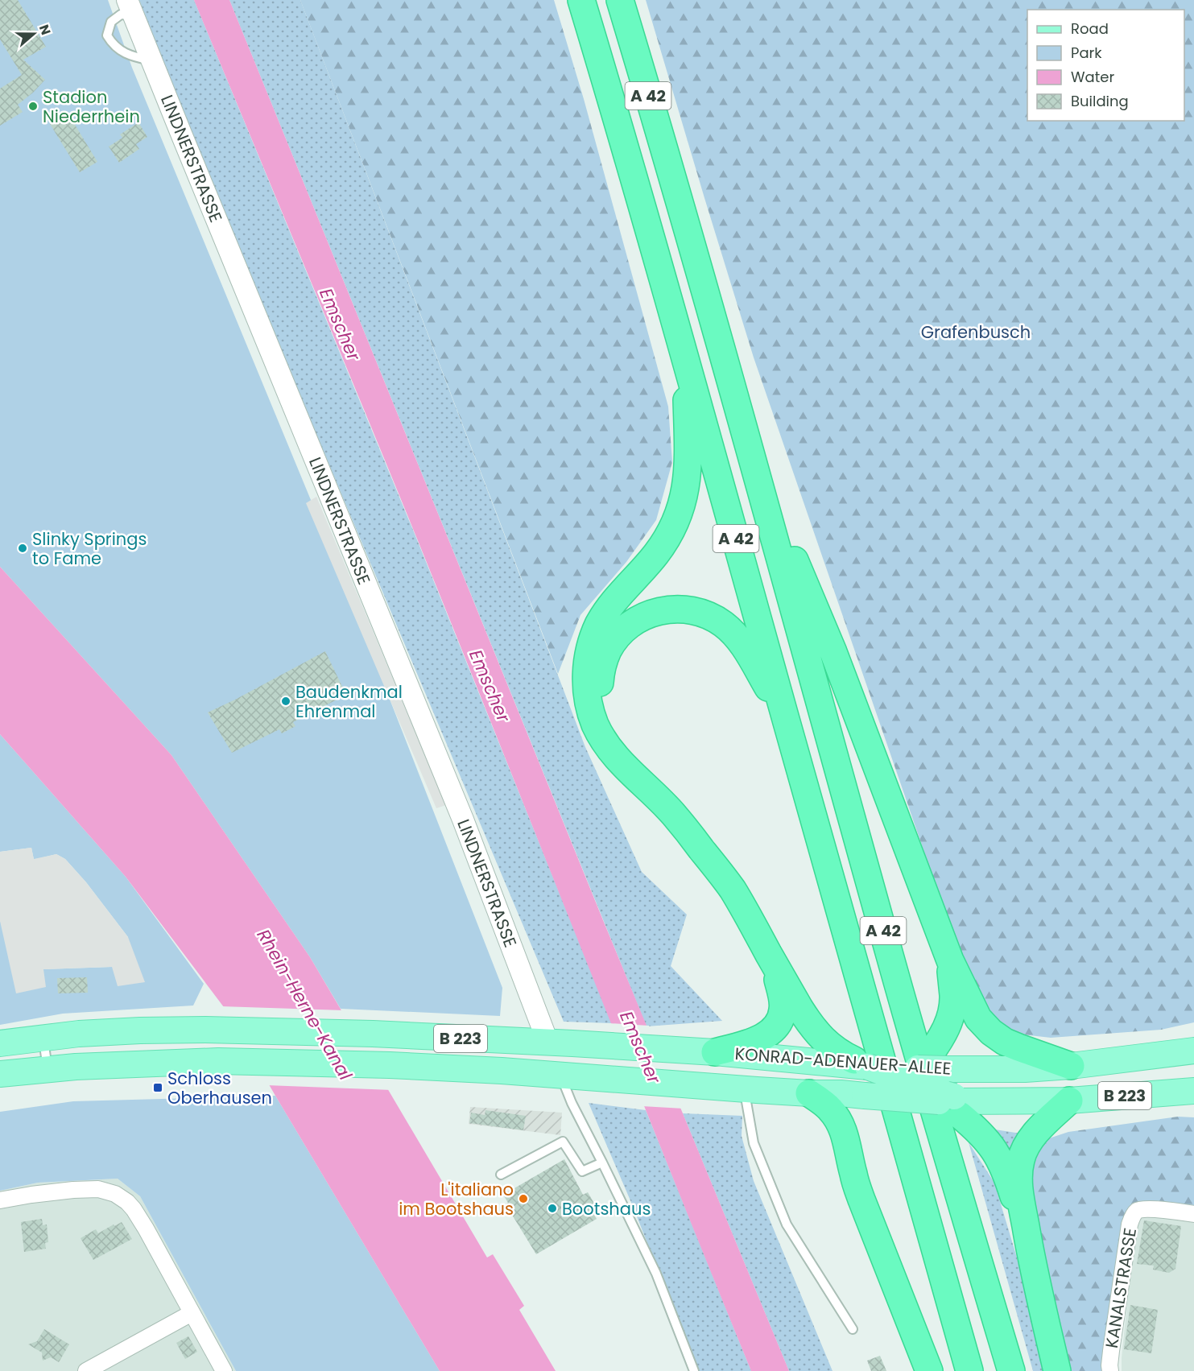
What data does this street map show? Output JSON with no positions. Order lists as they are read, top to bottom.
{
  "streets": {
    "highway": ["A 42"],
    "main road": ["B 223", "KONRAD-ADENAUER-ALLEE"],
    "street": ["LINDNERSTRASSE", "KANALSTRASSE"]
  },
  "crossings": [
    ["LINDNERSTRASSE", "KONRAD-ADENAUER-ALLEE"]
  ],
  "water": ["Emscher", "Rhein-Herne-Kanal"],
  "parks": ["Grafenbusch"],
  "places": {
    "other": [
      "Stadion Niederrhein",
      "Slinky Springs to Fame",
      "Baudenkmal Ehrenmal",
      "L'italiano im Bootshaus",
      "Bootshaus"
    ],
    "transit": ["Schloss Oberhausen"]
  },
  "legend": [
    "Road",
    "Park",
    "Water",
    "Building"
  ],
  "north": "right"
}
